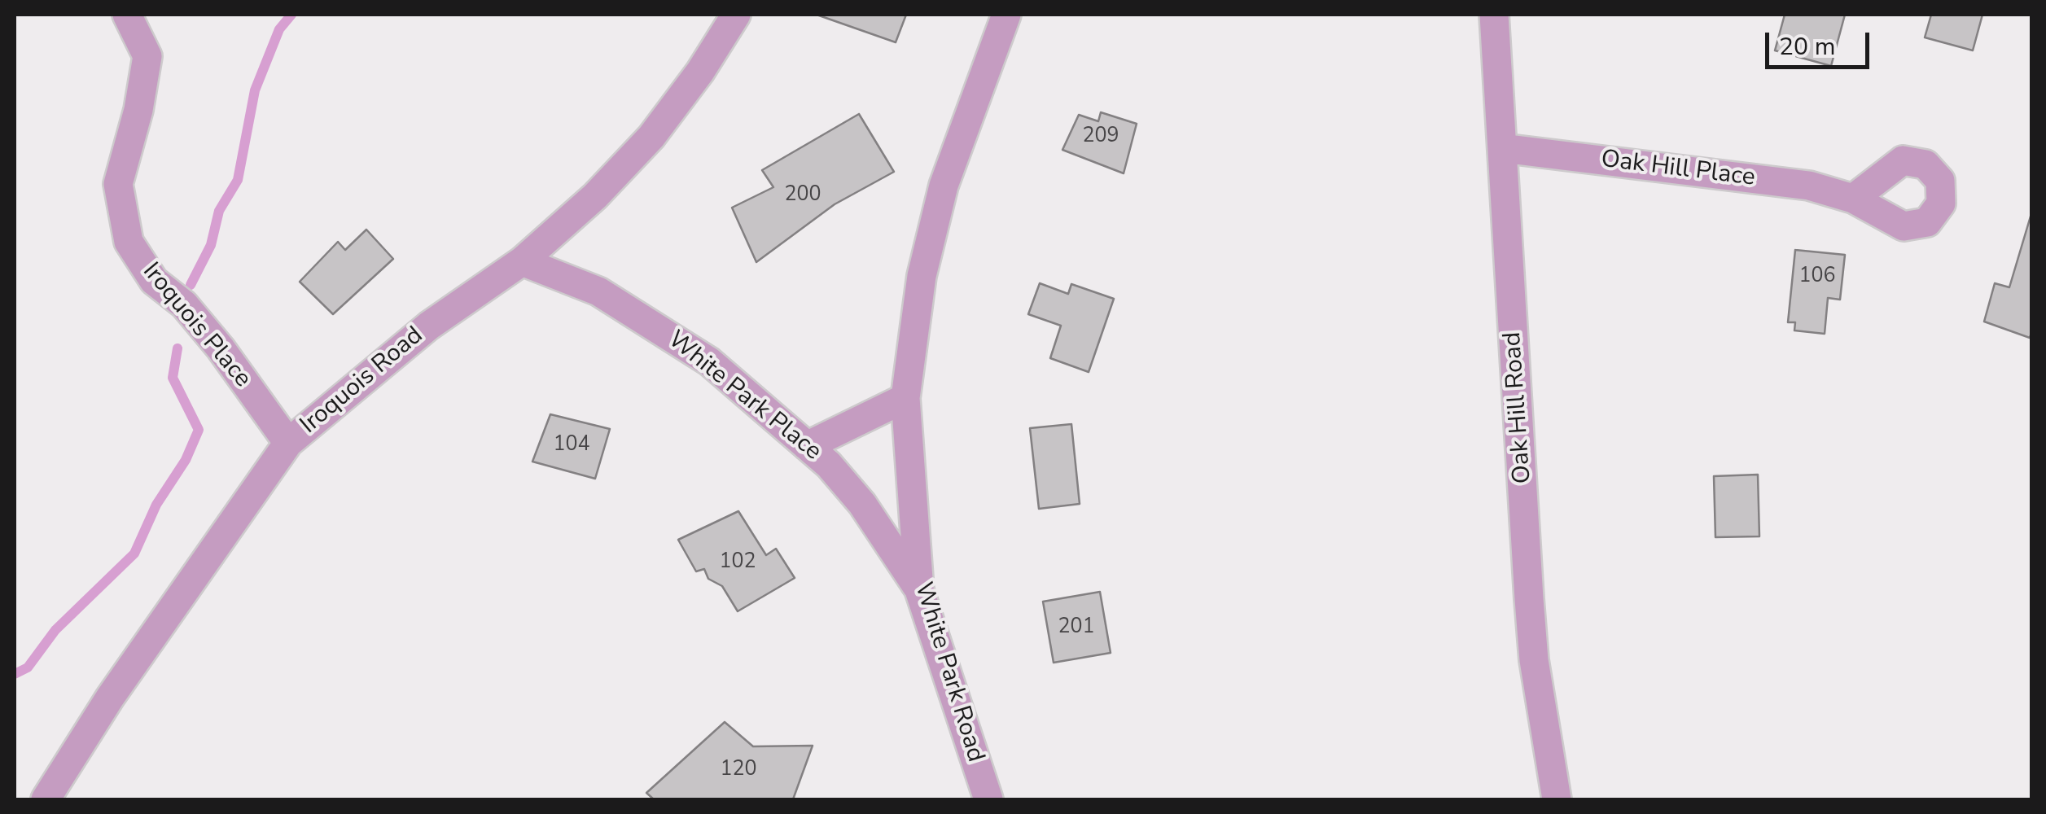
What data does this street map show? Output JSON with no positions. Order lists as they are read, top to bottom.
{
  "streets": {
    "street": [
      "Oak Hill Place",
      "Iroquois Place",
      "Iroquois Road",
      "White Park Place",
      "Oak Hill Road",
      "White Park Road"
    ]
  },
  "crossings": [
    ["Oak Hill Place", "Oak Hill Road"],
    ["Iroquois Place", "Iroquois Road"],
    ["Iroquois Road", "White Park Place"],
    ["White Park Place", "White Park Road"]
  ],
  "house_numbers": [
    "209",
    "200",
    "106",
    "104",
    "102",
    "201",
    "120"
  ],
  "scale_bar": "20 m"
}
